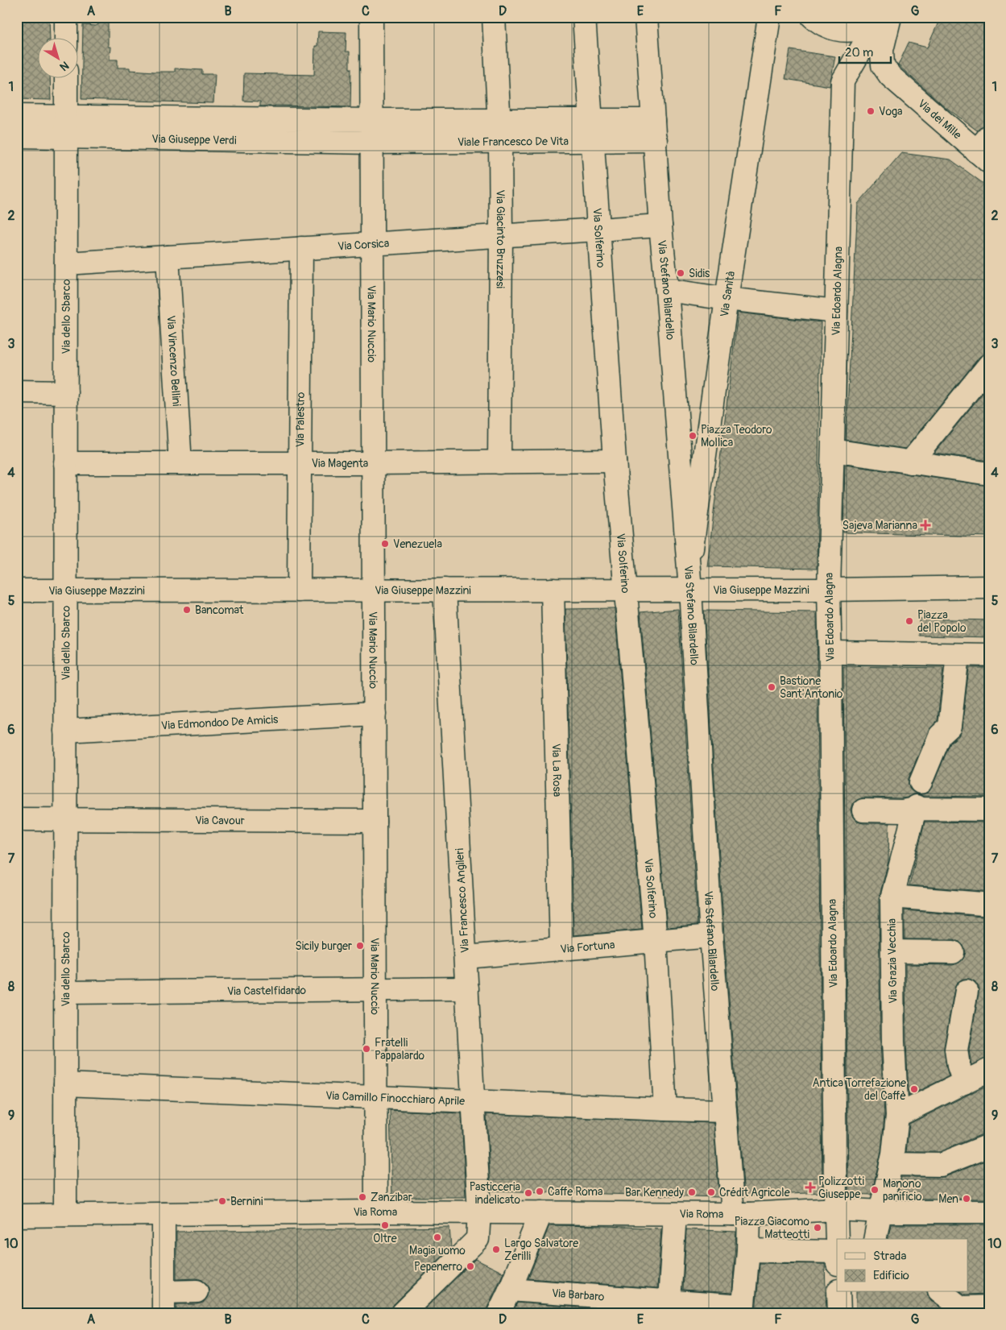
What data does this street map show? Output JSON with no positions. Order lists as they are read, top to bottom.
{
  "streets": {
    "street": [
      "Via dei Mille",
      "Via Giuseppe Verdi",
      "Viale Francesco De Vita",
      "Via Solferino",
      "Via Giacinto Bruzzesi",
      "Via Corsica",
      "Via Stefano Bilardello",
      "Via Edoardo Alagna",
      "Via Sanità",
      "Via dello Sbarco",
      "Via Mario Nuccio",
      "Via Vincenzo Bellini",
      "Via Palestro",
      "Via Magenta",
      "Via Giuseppe Mazzini",
      "Via Edmondoo De Amicis",
      "Via La Rosa",
      "Via Cavour",
      "Via Francesco Angileri",
      "Via Fortuna",
      "Via Grazia Vecchia",
      "Via Castelfidardo",
      "Via Camillo Finocchiaro Aprile",
      "Via Roma",
      "Via Barbaro"
    ]
  },
  "crossings": [
    ["Via dei Mille", "Via Edoardo Alagna"],
    ["Via Giuseppe Verdi", "Viale Francesco De Vita"],
    ["Via Giuseppe Verdi", "Via dello Sbarco"],
    ["Via Giuseppe Verdi", "Via Mario Nuccio"],
    ["Viale Francesco De Vita", "Via Solferino"],
    ["Viale Francesco De Vita", "Via Giacinto Bruzzesi"],
    ["Viale Francesco De Vita", "Via Stefano Bilardello"],
    ["Viale Francesco De Vita", "Via Mario Nuccio"],
    ["Via Solferino", "Via Corsica"],
    ["Via Solferino", "Via Magenta"],
    ["Via Solferino", "Via Giuseppe Mazzini"],
    ["Via Solferino", "Via Fortuna"],
    ["Via Solferino", "Via Camillo Finocchiaro Aprile"],
    ["Via Giacinto Bruzzesi", "Via Corsica"],
    ["Via Giacinto Bruzzesi", "Via Magenta"],
    ["Via Corsica", "Via Stefano Bilardello"],
    ["Via Corsica", "Via dello Sbarco"],
    ["Via Corsica", "Via Mario Nuccio"],
    ["Via Corsica", "Via Vincenzo Bellini"],
    ["Via Corsica", "Via Palestro"],
    ["Via Stefano Bilardello", "Via Sanità"],
    ["Via Stefano Bilardello", "Via Giuseppe Mazzini"],
    ["Via Stefano Bilardello", "Via Fortuna"],
    ["Via Stefano Bilardello", "Via Camillo Finocchiaro Aprile"],
    ["Via Stefano Bilardello", "Via Roma"],
    ["Via Stefano Bilardello", "Via Barbaro"],
    ["Via Edoardo Alagna", "Via Giuseppe Mazzini"],
    ["Via Sanità", "Via Giuseppe Mazzini"],
    ["Via dello Sbarco", "Via Magenta"],
    ["Via dello Sbarco", "Via Giuseppe Mazzini"],
    ["Via dello Sbarco", "Via Edmondoo De Amicis"],
    ["Via dello Sbarco", "Via Cavour"],
    ["Via dello Sbarco", "Via Castelfidardo"],
    ["Via dello Sbarco", "Via Camillo Finocchiaro Aprile"],
    ["Via dello Sbarco", "Via Roma"],
    ["Via Mario Nuccio", "Via Magenta"],
    ["Via Mario Nuccio", "Via Giuseppe Mazzini"],
    ["Via Mario Nuccio", "Via Edmondoo De Amicis"],
    ["Via Mario Nuccio", "Via Cavour"],
    ["Via Mario Nuccio", "Via Castelfidardo"],
    ["Via Mario Nuccio", "Via Camillo Finocchiaro Aprile"],
    ["Via Mario Nuccio", "Via Roma"],
    ["Via Vincenzo Bellini", "Via Magenta"],
    ["Via Palestro", "Via Magenta"],
    ["Via Palestro", "Via Giuseppe Mazzini"],
    ["Via Giuseppe Mazzini", "Via La Rosa"],
    ["Via Giuseppe Mazzini", "Via Francesco Angileri"],
    ["Via La Rosa", "Via Fortuna"],
    ["Via Francesco Angileri", "Via Fortuna"],
    ["Via Francesco Angileri", "Via Castelfidardo"],
    ["Via Francesco Angileri", "Via Camillo Finocchiaro Aprile"],
    ["Via Francesco Angileri", "Via Roma"]
  ],
  "places": {
    "other": [
      "Voga",
      "Sidis",
      "Piazza Teodoro Mollica",
      "Venezuela",
      "Bancomat",
      "Piazza del Popolo",
      "Bastione Sant'Antonio",
      "Sicily burger",
      "Fratelli Pappalardo",
      "Antica Torrefazione del Caffè",
      "Manono panificio",
      "Caffe Roma",
      "Bar Kennedy",
      "Crédit Agricole",
      "Pasticceria indelicato",
      "Zanzibar",
      "Men",
      "Bernini",
      "Oltre",
      "Piazza Giacomo Matteotti",
      "Magia uomo",
      "Largo Salvatore Zerilli",
      "Pepenerro"
    ],
    "health": ["Sajeva Marianna", "Polizzotti Giuseppe"]
  },
  "legend": ["Strada", "Edificio"],
  "scale_bar": "20 m",
  "north": "bottom right",
  "grid": {
    "columns": [
      "A",
      "B",
      "C",
      "D",
      "E",
      "F",
      "G"
    ],
    "rows": [
      "1",
      "2",
      "3",
      "4",
      "5",
      "6",
      "7",
      "8",
      "9",
      "10"
    ]
  }
}
